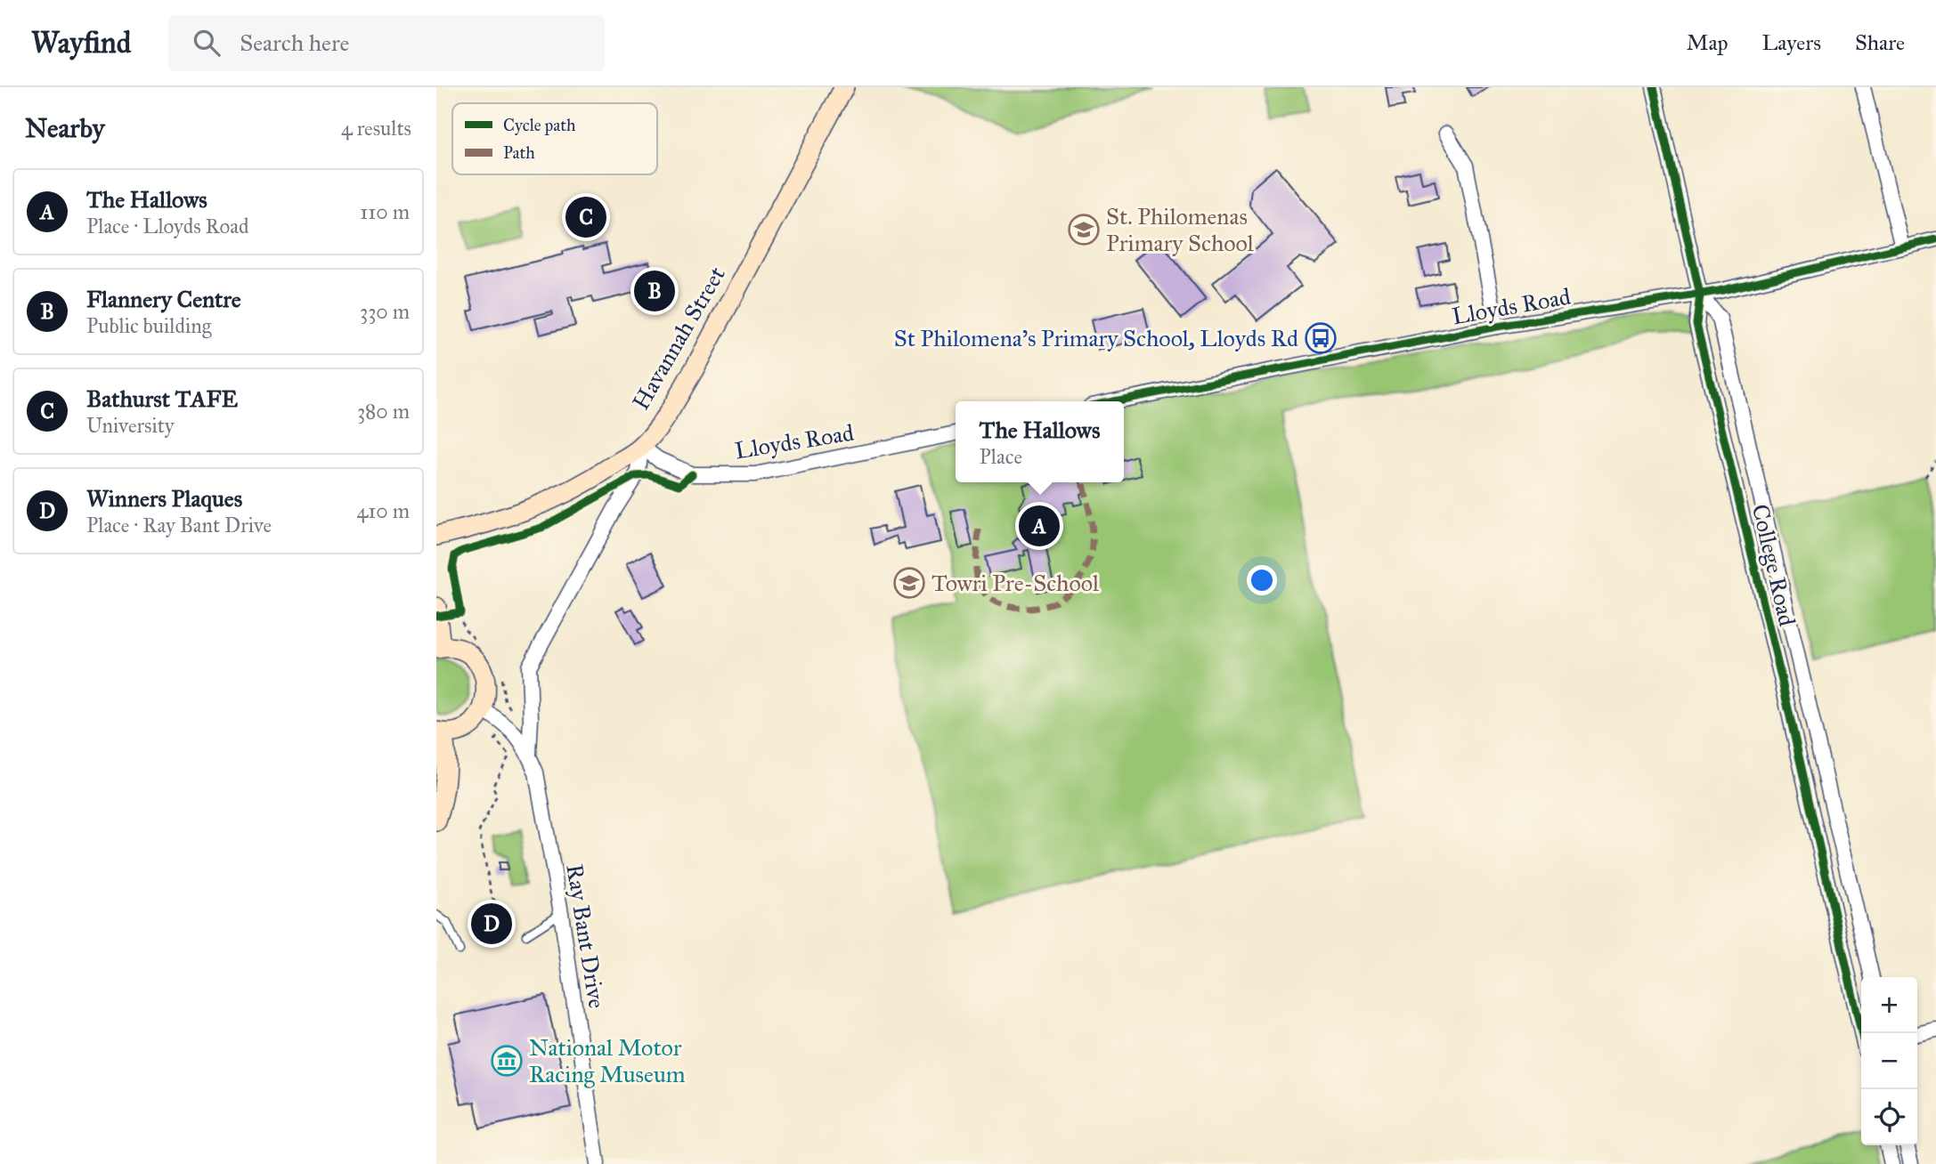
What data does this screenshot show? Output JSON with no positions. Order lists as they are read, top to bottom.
{
  "streets": {
    "street": [
      "Lloyds Road",
      "Havannah Street",
      "College Road",
      "Ray Bant Drive"
    ]
  },
  "crossings": [
    ["Lloyds Road", "Havannah Street"],
    ["Lloyds Road", "College Road"],
    ["Lloyds Road", "Ray Bant Drive"],
    ["Havannah Street", "Ray Bant Drive"]
  ],
  "places": {
    "school or university": ["St. Philomenas Primary School", "Towri Pre-School"],
    "bus stop": ["St Philomena's Primary School, Lloyds Rd"],
    "museum": ["National Motor Racing Museum"]
  },
  "legend": ["Cycle path", "Path"],
  "page": {
    "header": "Wayfind",
    "search": "Search here",
    "nav": ["Map", "Layers", "Share"],
    "heading": ["Nearby", "4 results"],
    "list": [
      {
        "mark": "A",
        "name": "The Hallows",
        "note": "Place · Lloyds Road",
        "value": "110 m"
      },
      {
        "mark": "B",
        "name": "Flannery Centre",
        "note": "Public building",
        "value": "330 m"
      },
      {
        "mark": "C",
        "name": "Bathurst TAFE",
        "note": "University",
        "value": "380 m"
      },
      {
        "mark": "D",
        "name": "Winners Plaques",
        "note": "Place · Ray Bant Drive",
        "value": "410 m"
      }
    ],
    "pins": [
      "C",
      "B",
      "A",
      "D"
    ],
    "popup": ["The Hallows", "Place"],
    "map_buttons": ["+", "−"]
  }
}
